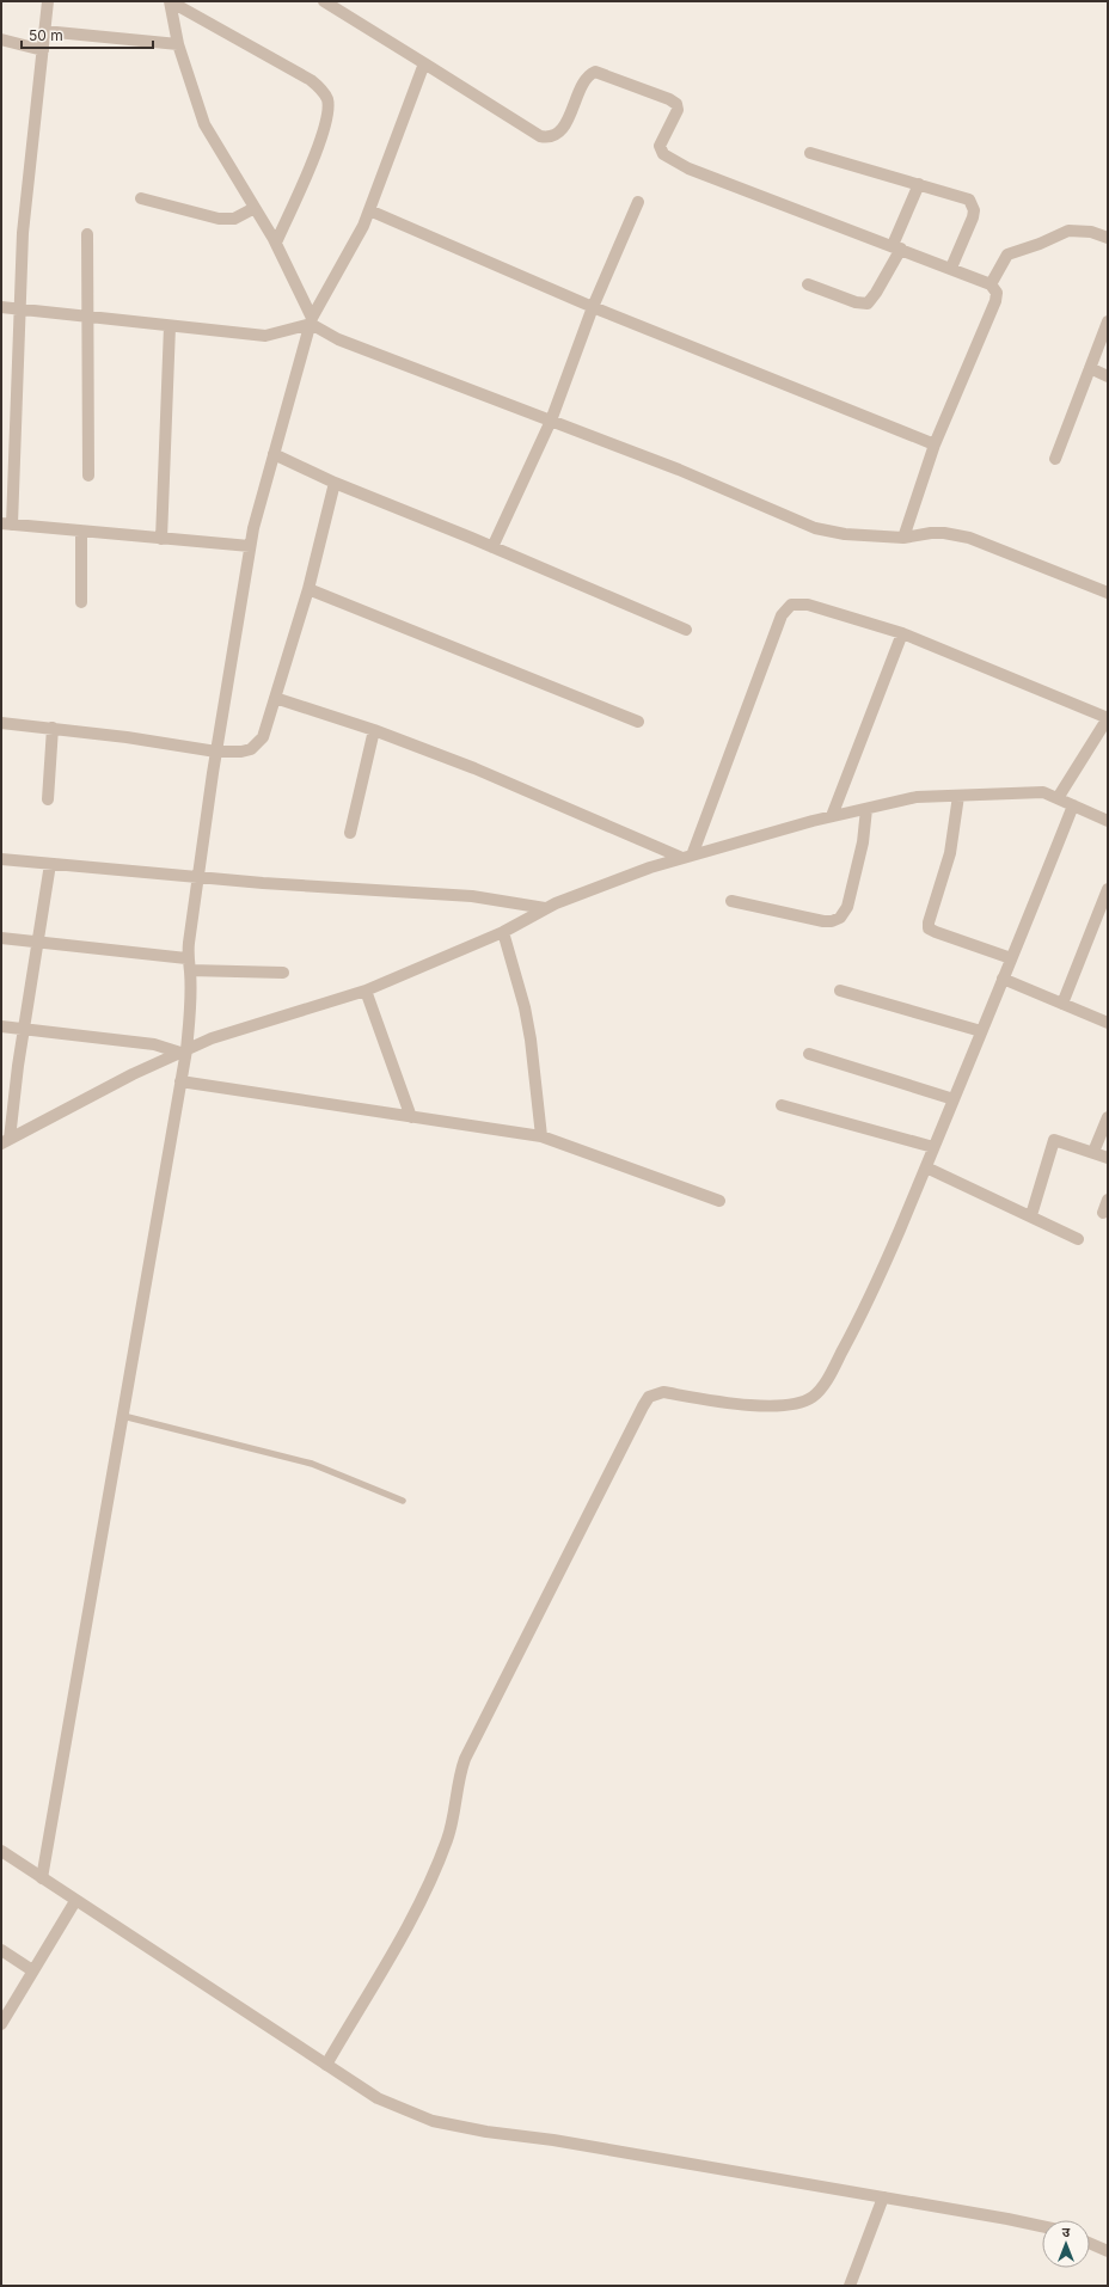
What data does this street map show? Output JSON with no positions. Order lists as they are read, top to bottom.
{
  "scale_bar": "50 m",
  "north": "top"
}
